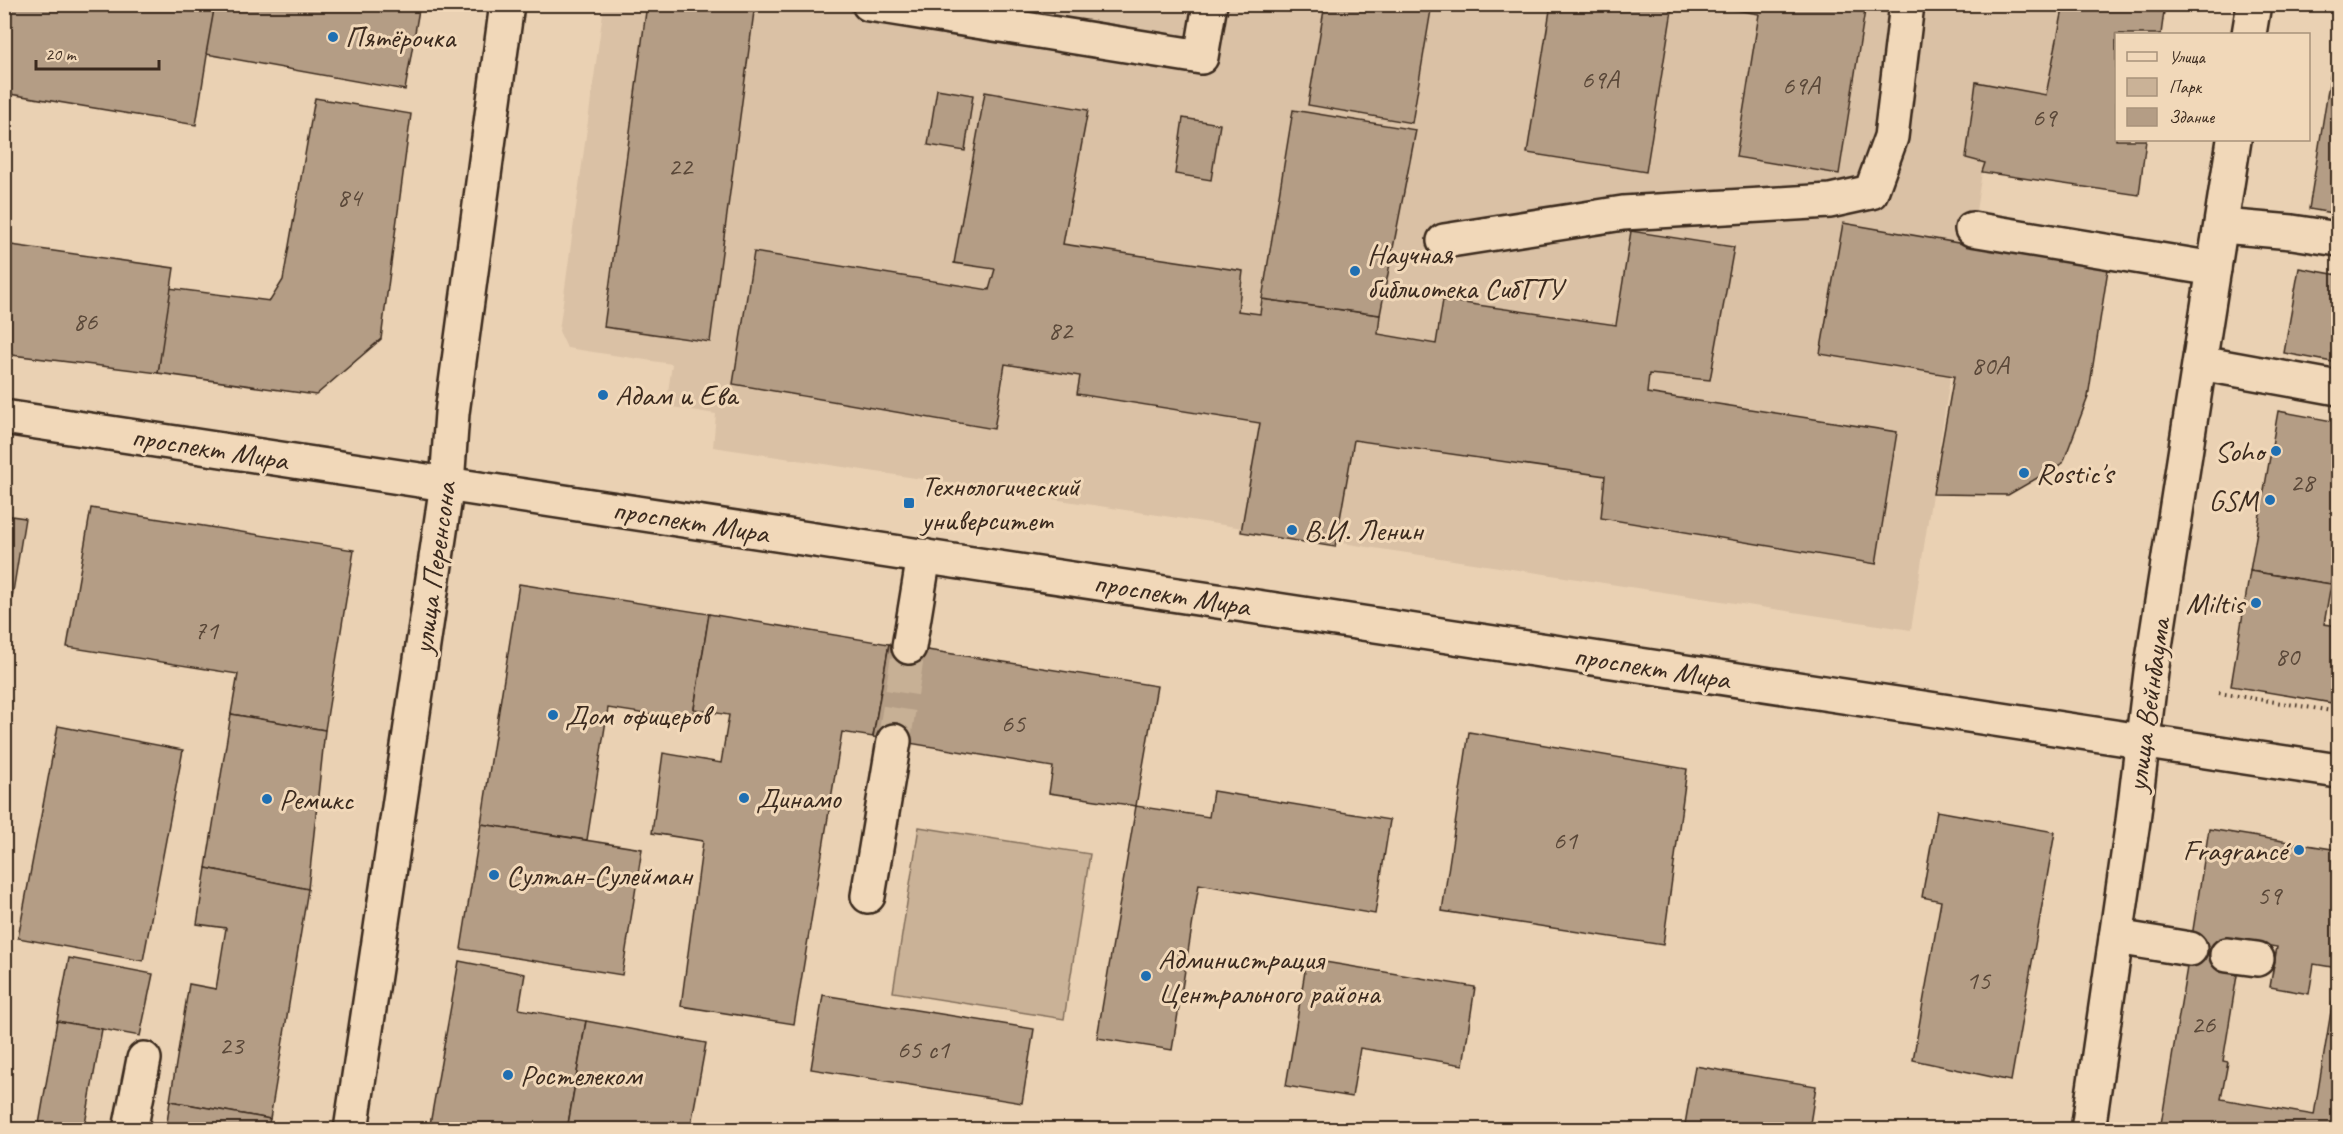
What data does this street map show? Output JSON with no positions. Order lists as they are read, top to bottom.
{
  "streets": {
    "main road": ["проспект Мира", "улица Перенсона", "улица Вейнбаума"]
  },
  "crossings": [
    ["проспект Мира", "улица Перенсона"],
    ["проспект Мира", "улица Вейнбаума"]
  ],
  "places": {
    "other": [
      "Пятёрочка",
      "Научная библиотека СибГТУ",
      "Адам и Ева",
      "Soho",
      "Rostic's",
      "GSM",
      "В.И. Ленин",
      "Miltis",
      "Дом офицеров",
      "Динамо",
      "Ремикс",
      "Fragrancé",
      "Султан-Сулейман",
      "Администрация Центрального района",
      "Ростелеком"
    ],
    "transit": ["Технологический университет"]
  },
  "house_numbers": [
    "69А",
    "69А",
    "69",
    "22",
    "84",
    "86",
    "82",
    "80А",
    "28",
    "71",
    "80",
    "65",
    "61",
    "59",
    "15",
    "26",
    "23",
    "65 с1"
  ],
  "legend": ["Улица", "Парк", "Здание"],
  "scale_bar": "20 m"
}
